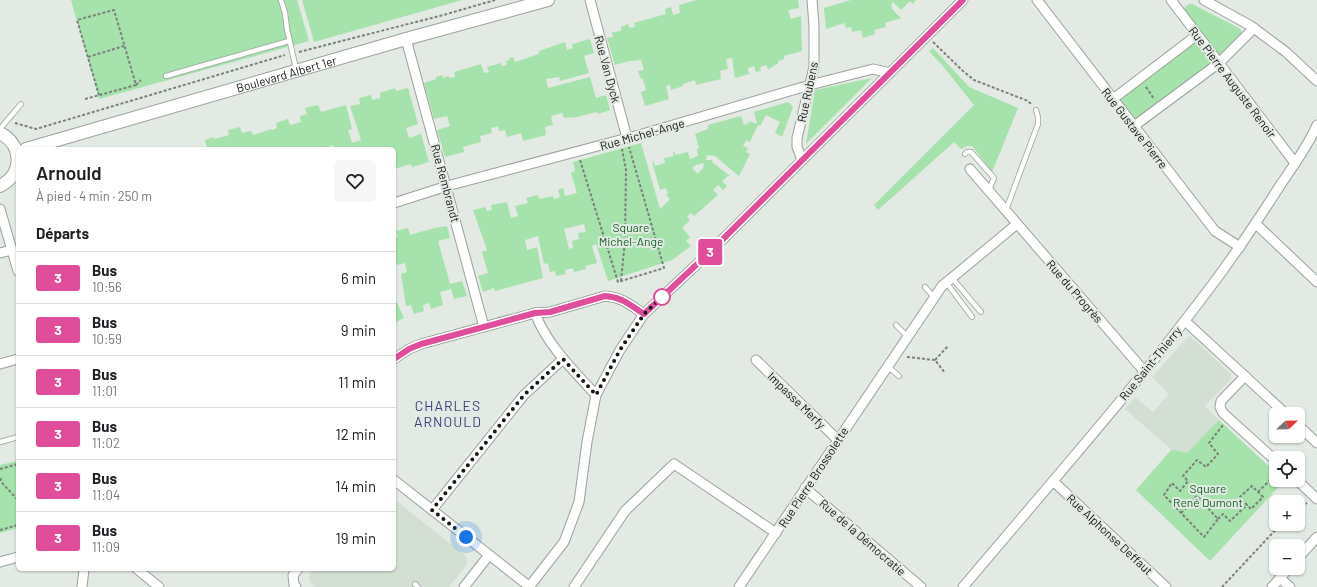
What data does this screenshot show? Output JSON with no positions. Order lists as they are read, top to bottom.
{
  "streets": {
    "main road": ["Boulevard Albert 1er"],
    "street": [
      "Rue Van Dyck",
      "Rue Pierre Auguste Renoir",
      "Rue Rubens",
      "Rue Gustave Pierre",
      "Rue Michel-Ange",
      "Rue Rembrandt",
      "Rue du Progrès",
      "Rue Saint-Thierry",
      "Impasse Merfy",
      "Rue Pierre Brossolette",
      "Rue Alphonse Deffaut",
      "Rue de la Démocratie"
    ]
  },
  "crossings": [
    ["Rue Van Dyck", "Rue Michel-Ange"],
    ["Boulevard Albert 1er", "Rue Rembrandt"],
    ["Rue Pierre Auguste Renoir", "Rue Saint-Thierry"],
    ["Rue Rubens", "Rue Michel-Ange"],
    ["Rue Gustave Pierre", "Rue Saint-Thierry"],
    ["Rue Michel-Ange", "Rue Rembrandt"],
    ["Rue du Progrès", "Rue Saint-Thierry"],
    ["Rue du Progrès", "Rue Pierre Brossolette"],
    ["Rue Saint-Thierry", "Rue Alphonse Deffaut"],
    ["Impasse Merfy", "Rue Pierre Brossolette"],
    ["Rue Pierre Brossolette", "Rue de la Démocratie"]
  ],
  "districts": ["CHARLES ARNOULD"],
  "parks": ["Square Michel-Ange", "Square René Dumont"],
  "lines": ["bus line 3"],
  "north": "right",
  "page": {
    "on_map": "3",
    "heading": [
      ["Arnould", "À pied · 4 min · 250 m"],
      "Départs"
    ],
    "list": [
      {
        "mark": "3",
        "name": "Bus",
        "note": "10:56",
        "value": "6 min"
      },
      {
        "mark": "3",
        "name": "Bus",
        "note": "10:59",
        "value": "9 min"
      },
      {
        "mark": "3",
        "name": "Bus",
        "note": "11:01",
        "value": "11 min"
      },
      {
        "mark": "3",
        "name": "Bus",
        "note": "11:02",
        "value": "12 min"
      },
      {
        "mark": "3",
        "name": "Bus",
        "note": "11:04",
        "value": "14 min"
      },
      {
        "mark": "3",
        "name": "Bus",
        "note": "11:09",
        "value": "19 min"
      }
    ],
    "map_buttons": ["+", "−"]
  }
}
